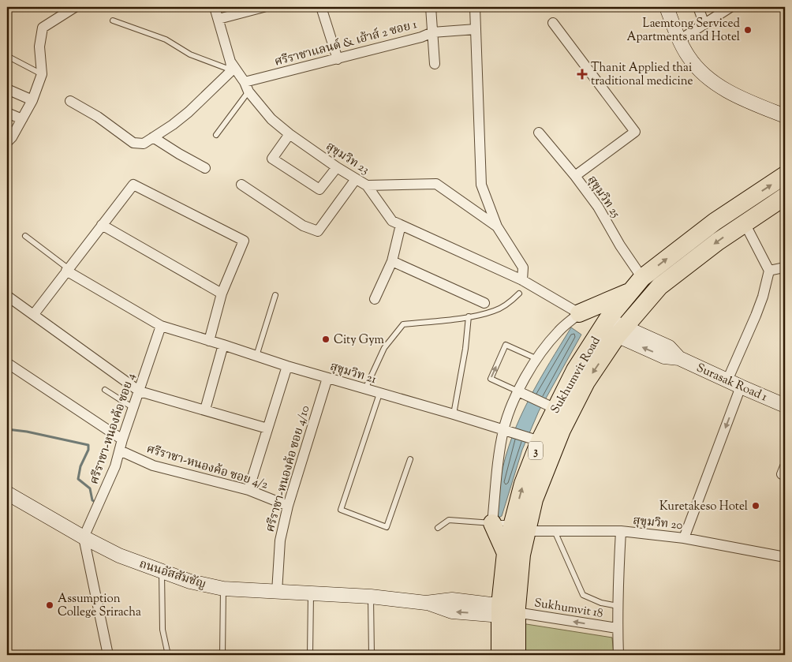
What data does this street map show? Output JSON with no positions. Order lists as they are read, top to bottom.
{
  "streets": {
    "highway": ["Sukhumvit Road", "3"],
    "main road": ["Surasak Road 1", "ถนนอัสสัมชัญ"],
    "street": [
      "ศรีราชาแลนด์ & เฮ้าส์ 2 ซอย 1",
      "สุขุมวิท 23",
      "สุขุมวิท 25",
      "สุขุมวิท 21",
      "ศรีราชา-หนองค้อ ซอย 4",
      "ศรีราชา-หนองค้อ ซอย 4/2",
      "ศรีราชา-หนองค้อ ซอย 4/10",
      "สุขุมวิท 20",
      "Sukhumvit 18"
    ]
  },
  "crossings": [
    ["ศรีราชาแลนด์ & เฮ้าส์ 2 ซอย 1", "สุขุมวิท 23"],
    ["สุขุมวิท 25", "Sukhumvit Road"],
    ["สุขุมวิท 21", "Sukhumvit Road"],
    ["สุขุมวิท 21", "ศรีราชา-หนองค้อ ซอย 4"],
    ["สุขุมวิท 21", "ศรีราชา-หนองค้อ ซอย 4/10"],
    ["Sukhumvit Road", "Surasak Road 1"],
    ["Sukhumvit Road", "สุขุมวิท 20"],
    ["Sukhumvit Road", "ถนนอัสสัมชัญ"],
    ["Sukhumvit Road", "Sukhumvit 18"],
    ["ศรีราชา-หนองค้อ ซอย 4", "ศรีราชา-หนองค้อ ซอย 4/2"],
    ["ศรีราชา-หนองค้อ ซอย 4", "ถนนอัสสัมชัญ"],
    ["ศรีราชา-หนองค้อ ซอย 4/2", "ศรีราชา-หนองค้อ ซอย 4/10"],
    ["ศรีราชา-หนองค้อ ซอย 4/10", "ถนนอัสสัมชัญ"],
    ["ถนนอัสสัมชัญ", "Sukhumvit 18"]
  ],
  "one_way": ["Sukhumvit 18"],
  "places": {
    "other": [
      "Laemtong Serviced Apartments and Hotel",
      "City Gym",
      "Kuretakeso Hotel",
      "Assumption College Sriracha"
    ],
    "health": ["Thanit Applied thai traditional medicine"]
  }
}
